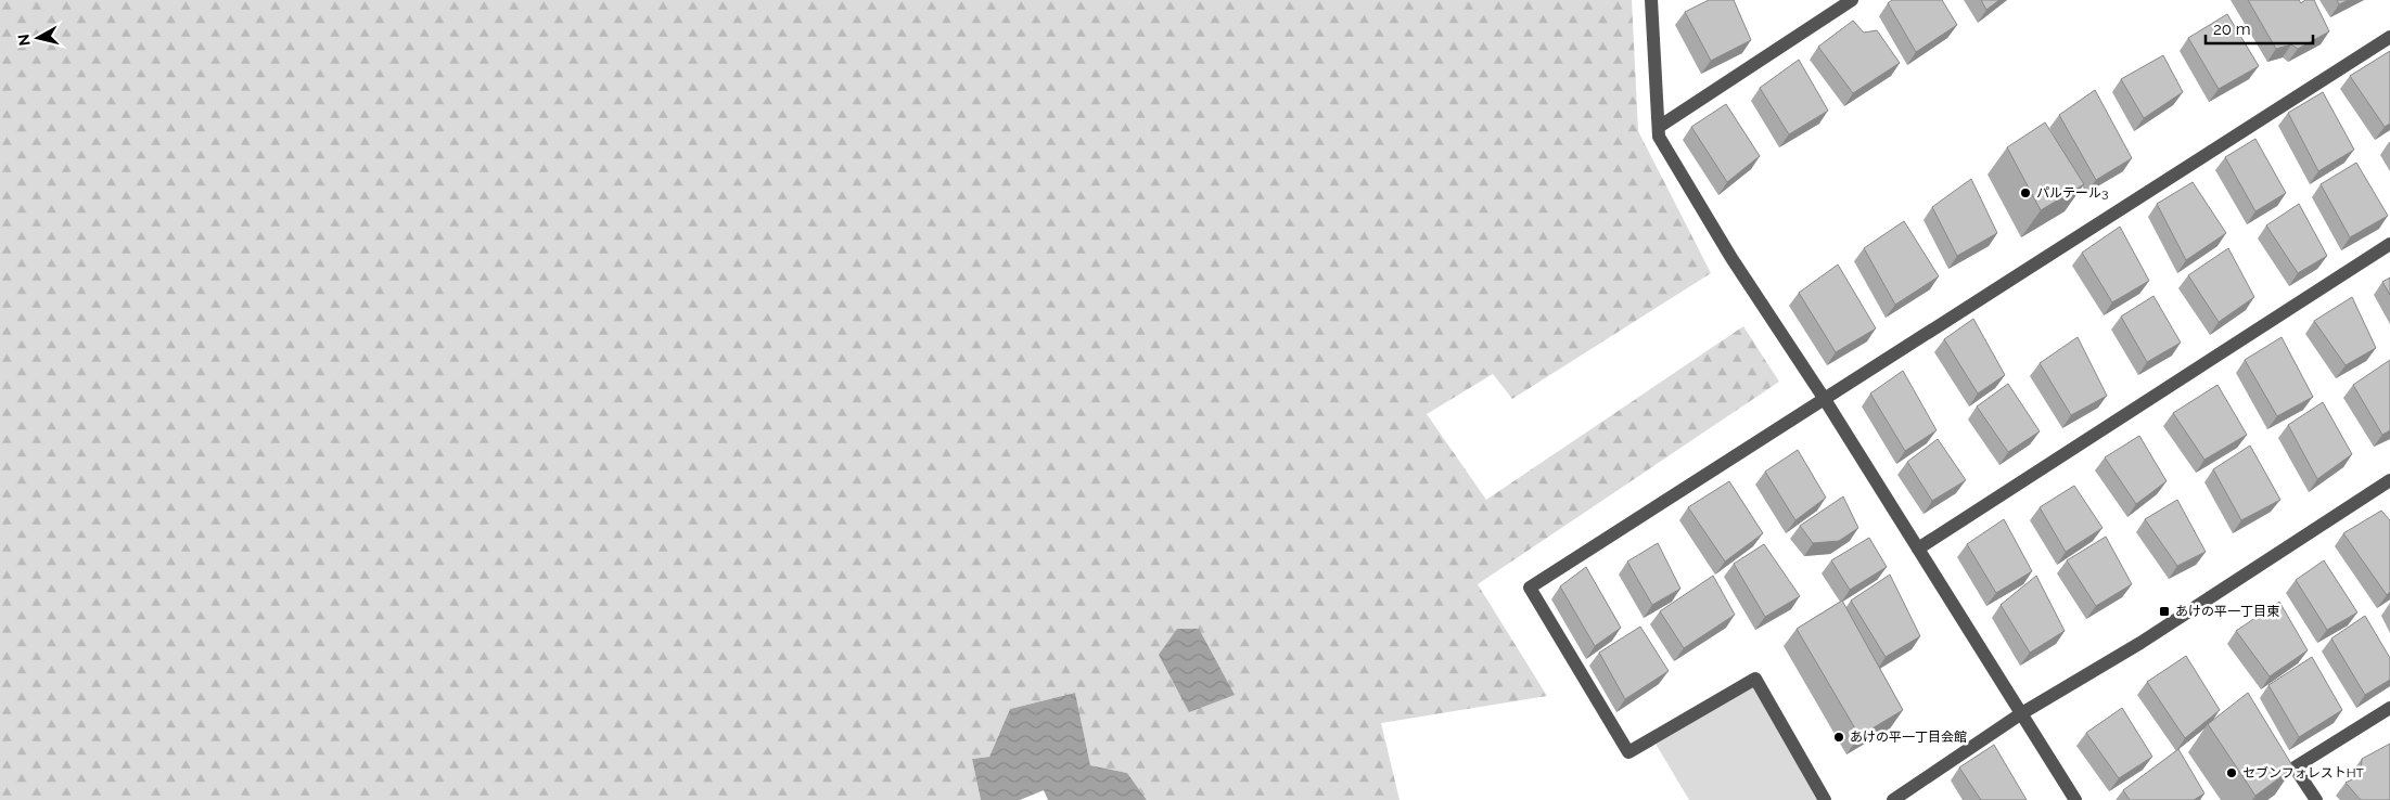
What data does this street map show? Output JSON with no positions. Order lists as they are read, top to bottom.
{
  "places": {
    "other": ["パルテール3", "あけの平一丁目会館", "セブンフォレストHT"],
    "transit": ["あけの平一丁目東"]
  },
  "scale_bar": "20 m",
  "north": "left"
}
